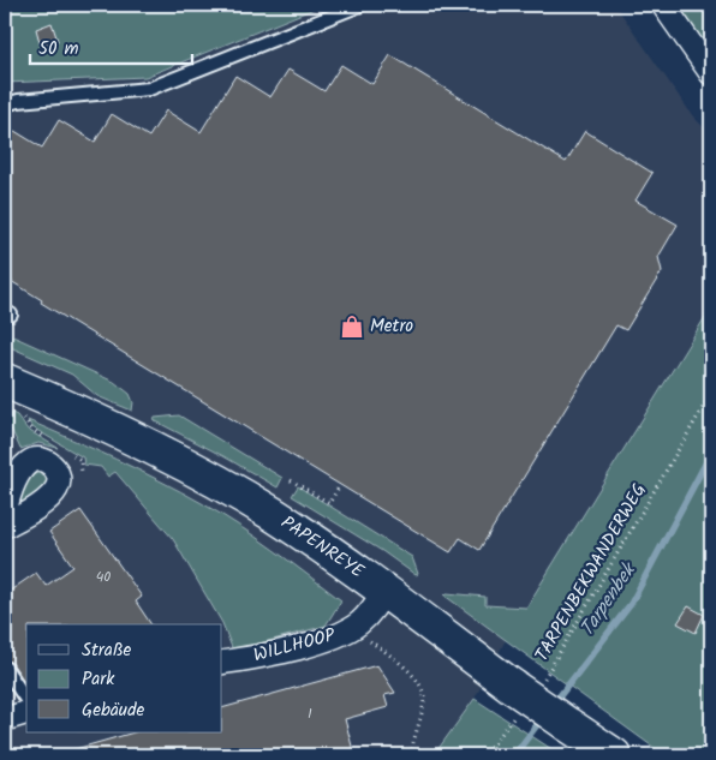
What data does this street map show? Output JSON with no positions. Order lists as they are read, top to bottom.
{
  "streets": {
    "main road": ["PAPENREYE"],
    "street": ["WILLHOOP"],
    "path": ["TARPENBEKWANDERWEG"]
  },
  "crossings": [
    ["PAPENREYE", "TARPENBEKWANDERWEG"],
    ["PAPENREYE", "WILLHOOP"]
  ],
  "water": ["Tarpenbek"],
  "places": {
    "shop": ["Metro"]
  },
  "house_numbers": ["40", "1"],
  "legend": ["Straße", "Park", "Gebäude"],
  "scale_bar": "50 m"
}
